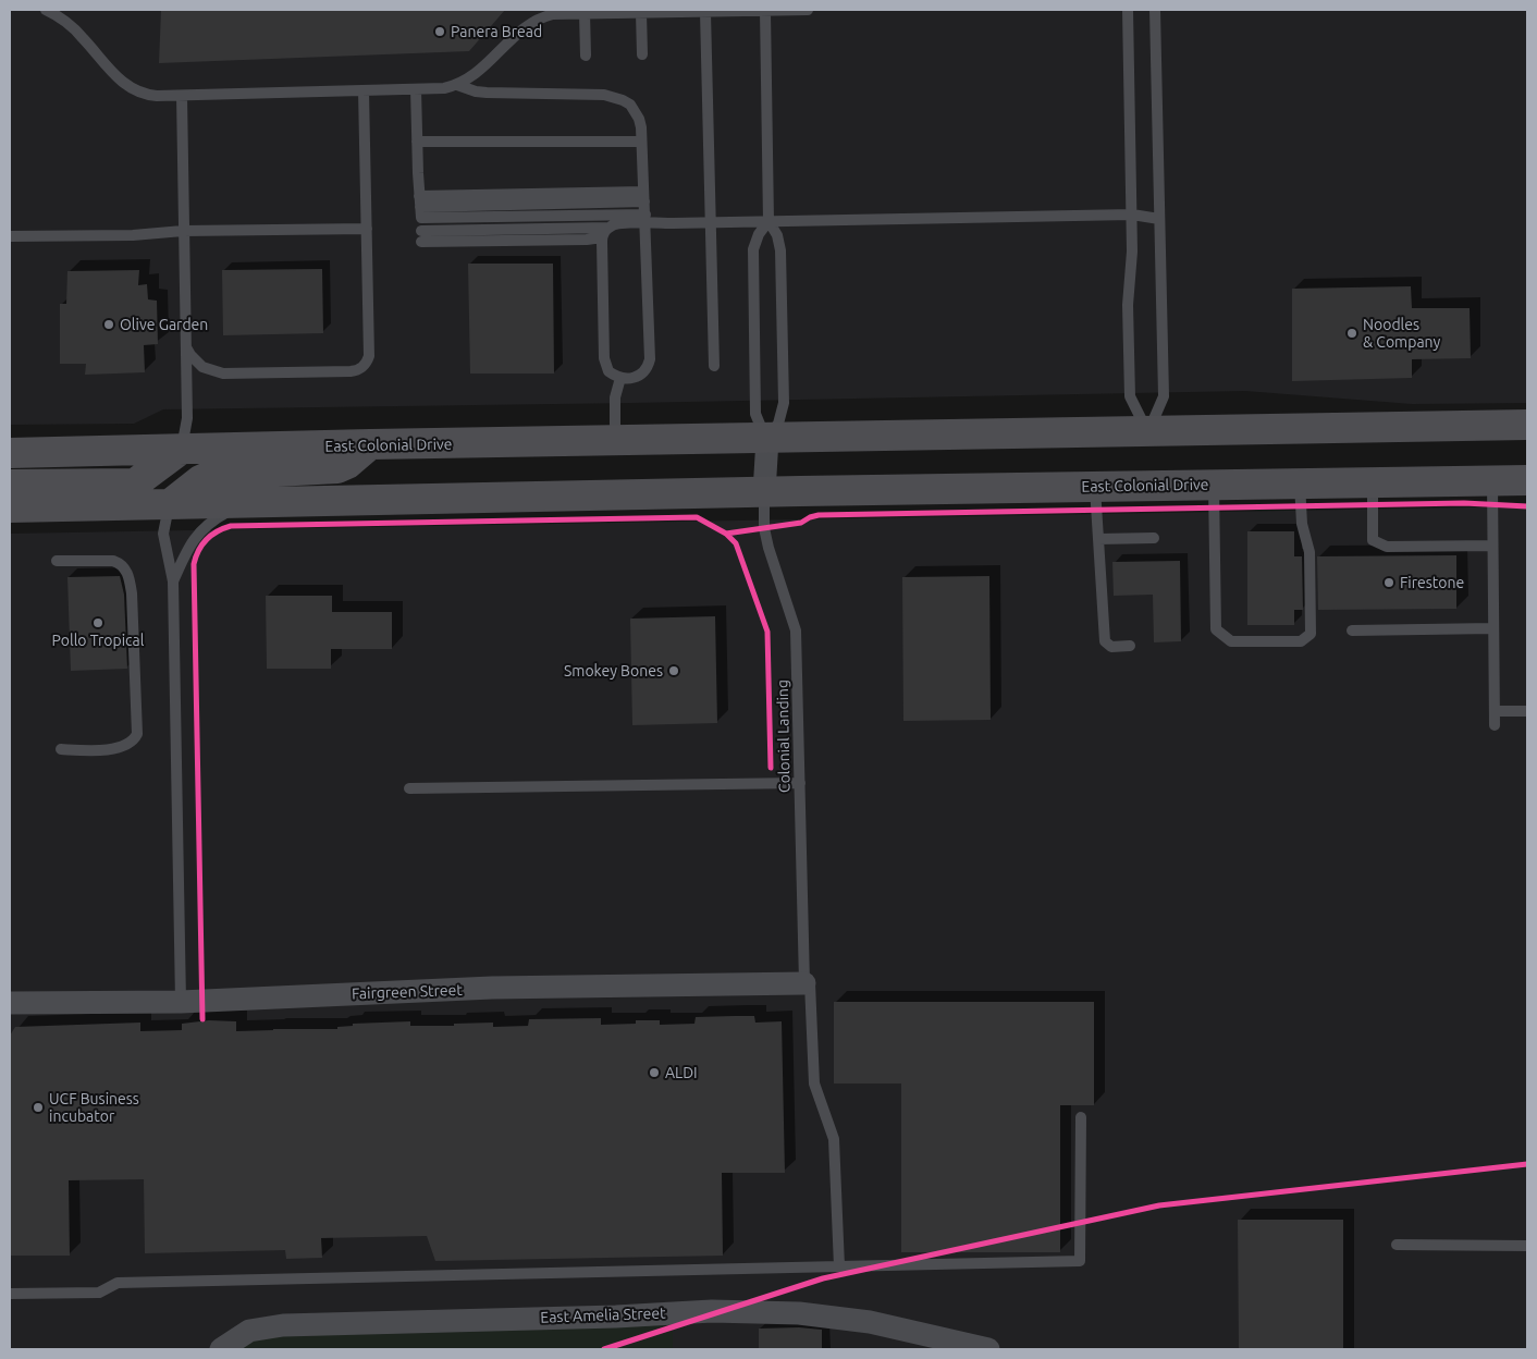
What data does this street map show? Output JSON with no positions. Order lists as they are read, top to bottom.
{
  "streets": {
    "highway": ["East Colonial Drive"],
    "street": ["Fairgreen Street", "East Amelia Street"],
    "lane": ["Colonial Landing"]
  },
  "crossings": [
    ["East Colonial Drive", "Colonial Landing"],
    ["Colonial Landing", "Fairgreen Street"]
  ],
  "places": [
    "Panera Bread",
    "Olive Garden",
    "Noodles & Company",
    "Firestone",
    "Pollo Tropical",
    "Smokey Bones",
    "ALDI",
    "UCF Business incubator"
  ]
}
